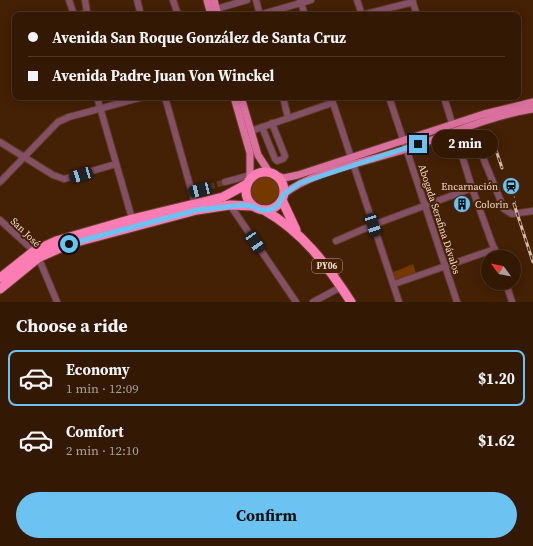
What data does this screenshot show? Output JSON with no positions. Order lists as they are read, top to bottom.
{
  "streets": {
    "highway": ["PY06"],
    "street": ["Abogada Serafina Dávalos", "San José"]
  },
  "crossings": [
    ["San José", "PY06"]
  ],
  "places": {
    "station": ["Encarnación"],
    "building": ["Colorin"]
  },
  "north": "top left",
  "page": {
    "banner": ["Avenida San Roque González de Santa Cruz", "Avenida Padre Juan Von Winckel"],
    "bubble": "2 min",
    "heading": "Choose a ride",
    "list": [
      {
        "name": "Economy",
        "note": "1 min · 12:09",
        "value": "$1.20"
      },
      {
        "name": "Comfort",
        "note": "2 min · 12:10",
        "value": "$1.62"
      }
    ],
    "buttons": "Confirm"
  }
}
